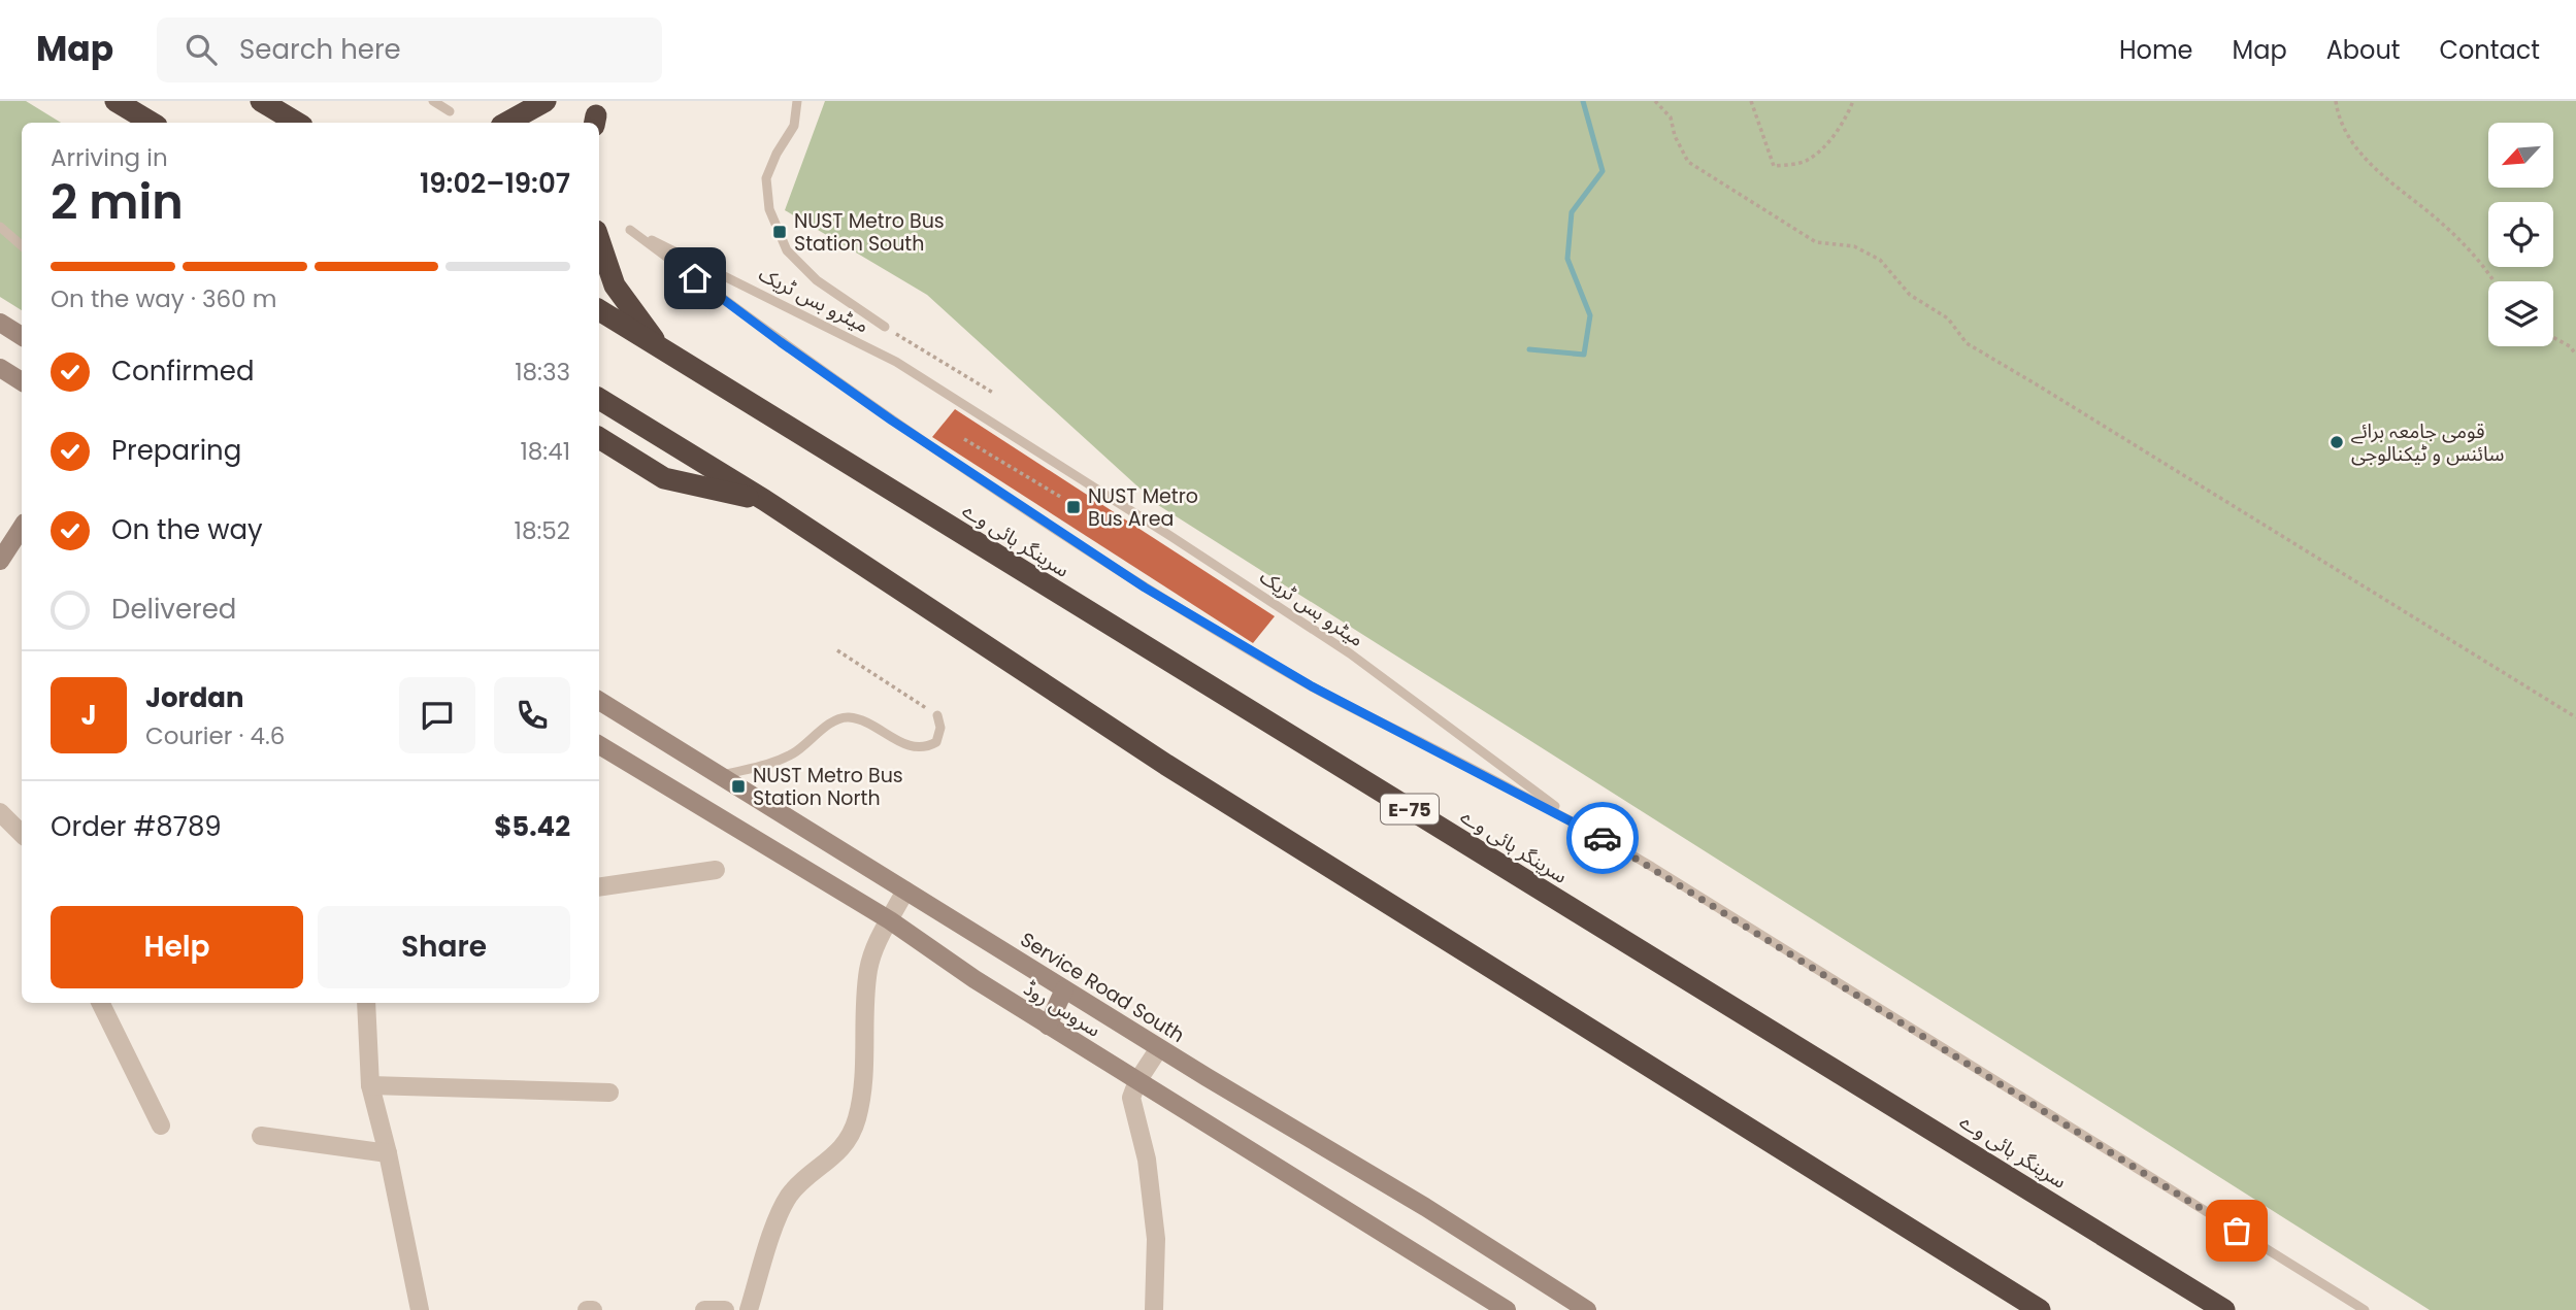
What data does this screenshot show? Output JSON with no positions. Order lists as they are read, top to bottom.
{
  "streets": {
    "highway": ["سرینگر ہائی وے", "E-75"],
    "main road": ["Service Road South", "سروس روڈ"],
    "lane": ["میٹرو بس ٹریک"]
  },
  "places": {
    "transit": ["NUST Metro Bus Station South", "NUST Metro Bus Area", "NUST Metro Bus Station North"],
    "other": ["قومی جامعہ برائے سائنس و ٹیکنالوجی"]
  },
  "north": "bottom left",
  "page": {
    "header": "Map",
    "search": "Search here",
    "nav": [
      "Home",
      "Map",
      "About",
      "Contact"
    ],
    "heading": ["2 min", "Arriving in", "19:02–19:07"],
    "panel": [
      "Jordan",
      "Courier · 4.6",
      "Order #8789",
      "$5.42"
    ],
    "bar": "On the way · 360 m",
    "list": [
      ["Confirmed", "18:33"],
      ["Preparing", "18:41"],
      ["On the way", "18:52"],
      "Delivered"
    ],
    "round": "J",
    "buttons": ["Help", "Share"]
  }
}
